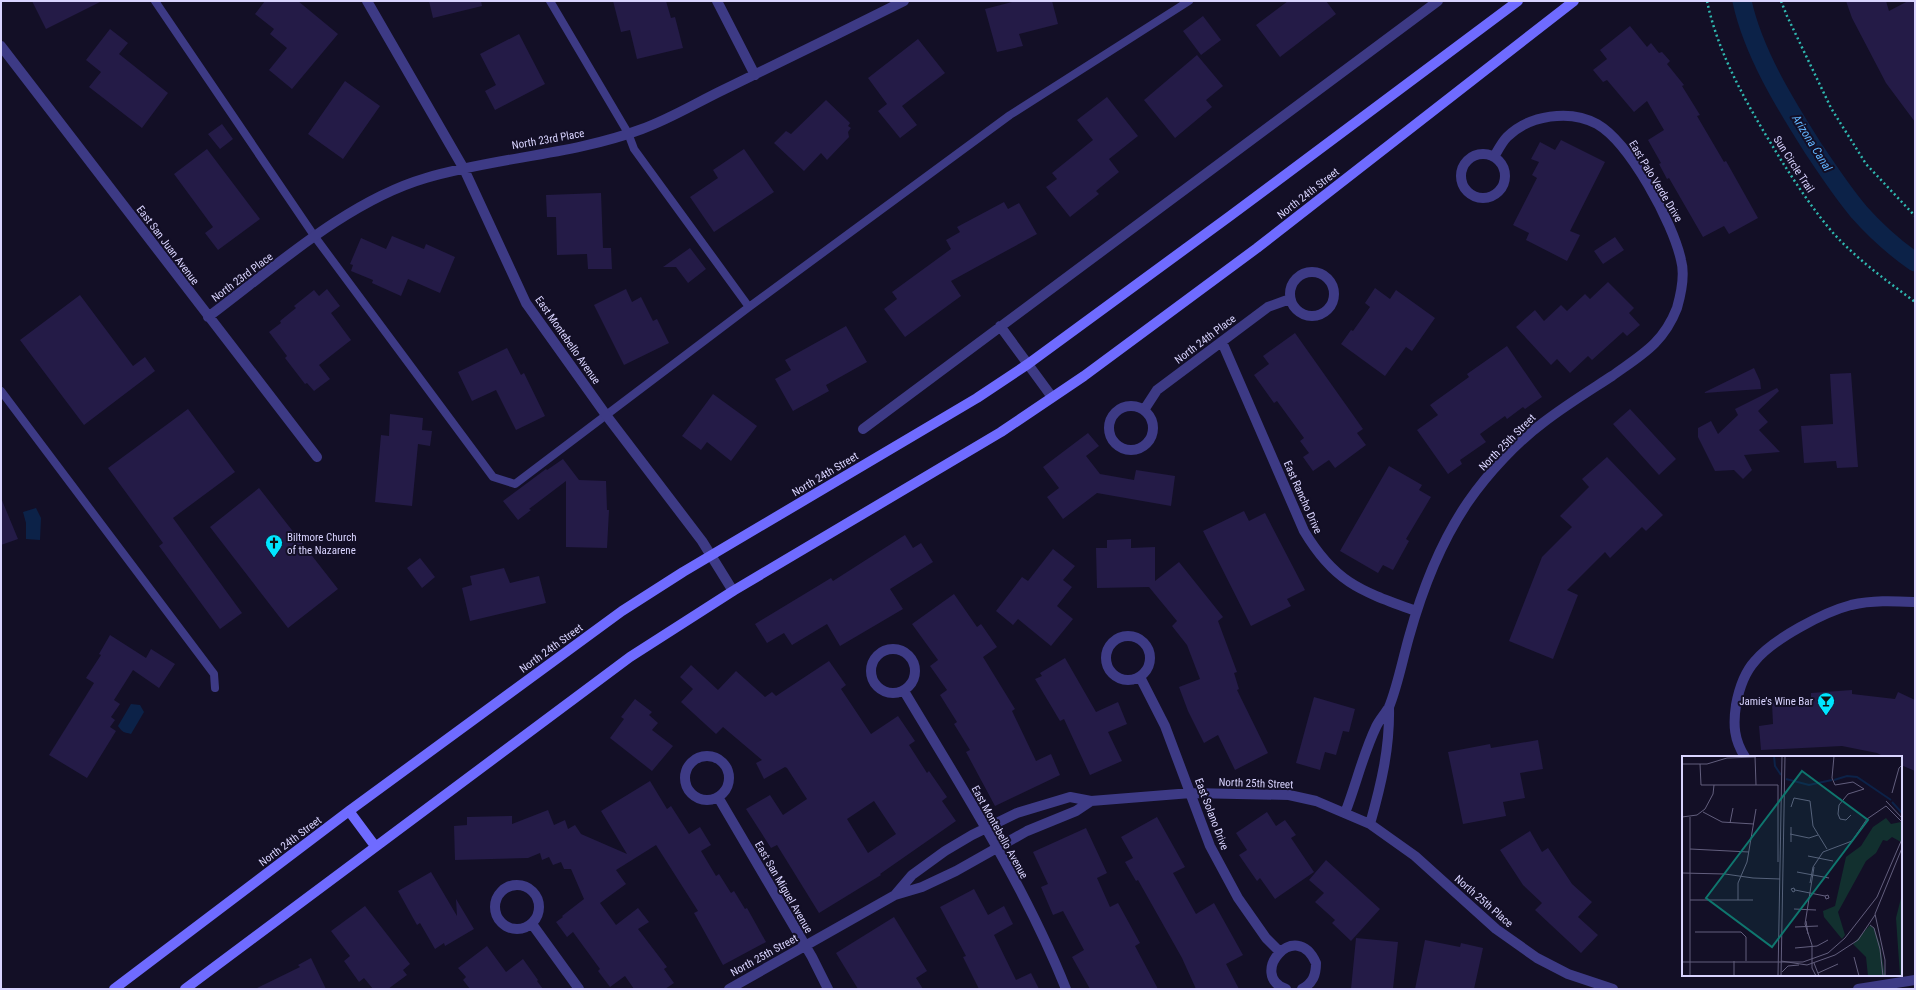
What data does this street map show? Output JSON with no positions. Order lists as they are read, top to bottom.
{
  "streets": {
    "main road": ["North 24th Street"],
    "street": [
      "North 23rd Place",
      "East Palo Verde Drive",
      "East San Juan Avenue",
      "North 24th Place",
      "East Montebello Avenue",
      "North 25th Street",
      "East Rancho Drive",
      "East Solano Drive",
      "East San Miguel Avenue",
      "North 25th Place"
    ],
    "path": ["Sun Circle Trail"]
  },
  "crossings": [
    ["North 23rd Place", "East San Juan Avenue"],
    ["North 23rd Place", "East Montebello Avenue"],
    ["East Palo Verde Drive", "North 25th Street"],
    ["North 24th Street", "East Montebello Avenue"],
    ["North 24th Place", "East Rancho Drive"],
    ["East Montebello Avenue", "North 25th Street"],
    ["North 25th Street", "East Rancho Drive"],
    ["North 25th Street", "East Solano Drive"],
    ["North 25th Street", "East San Miguel Avenue"],
    ["North 25th Street", "North 25th Place"]
  ],
  "water": ["Arizona Canal"],
  "places": {
    "church": ["Biltmore Church of the Nazarene"],
    "bar": ["Jamie’s Wine Bar"]
  }
}
